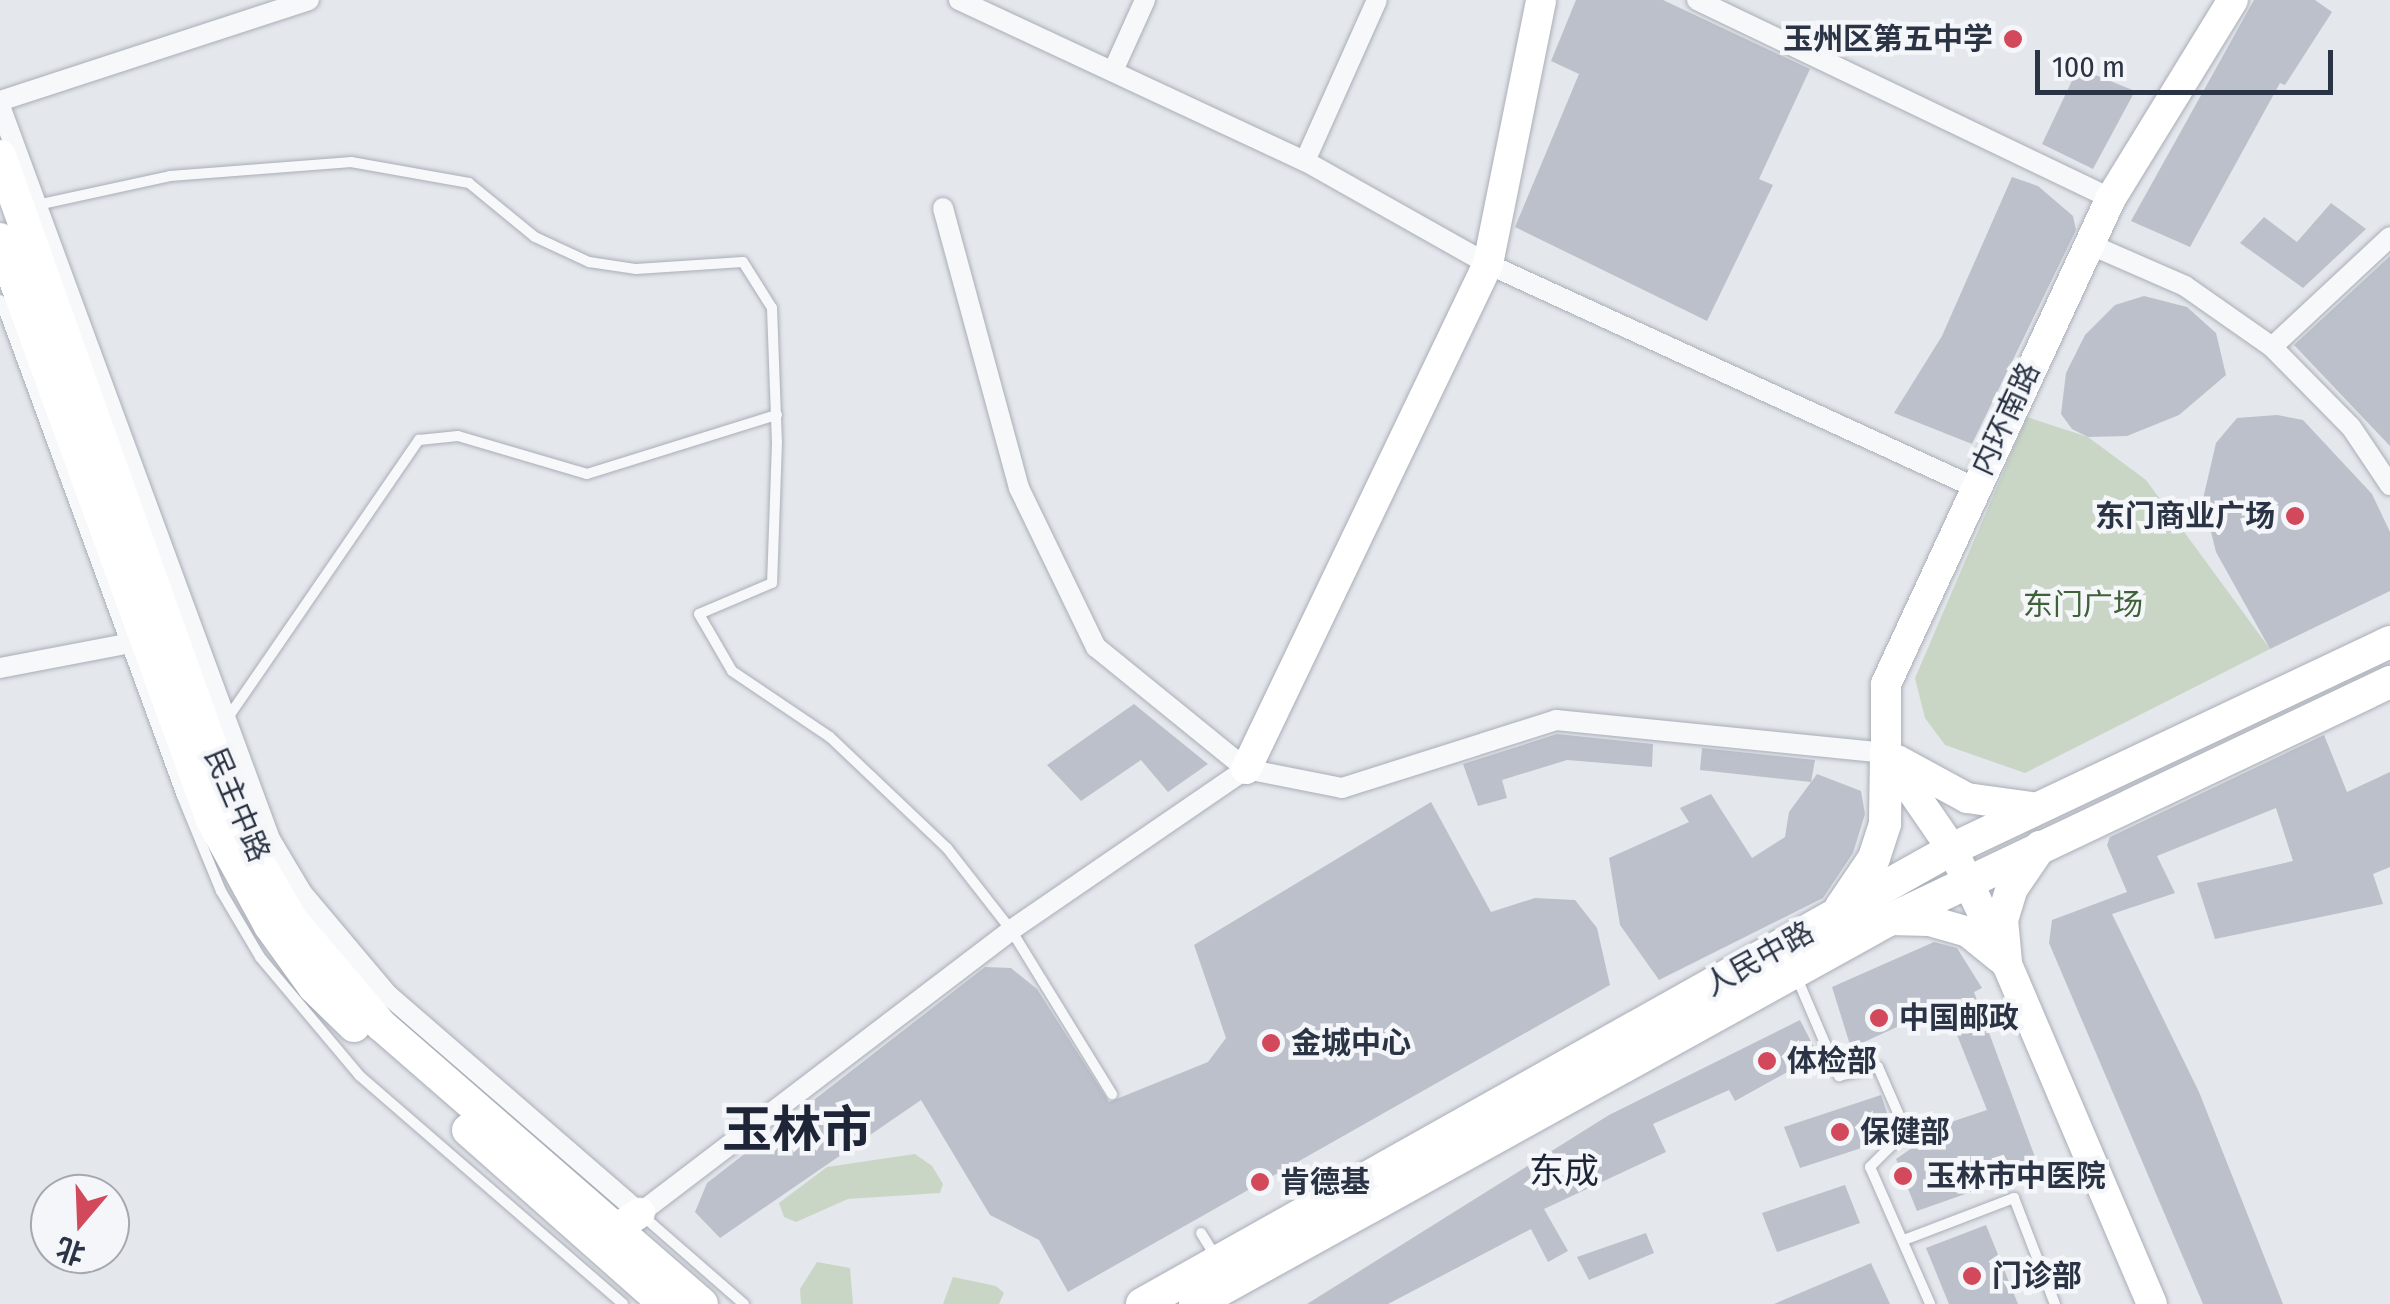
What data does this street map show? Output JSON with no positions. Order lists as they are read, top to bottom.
{
  "streets": {
    "main road": ["内环南路", "民主中路", "人民中路"]
  },
  "districts": ["玉林市", "东成"],
  "parks": ["东门广场"],
  "places": [
    "玉州区第五中学",
    "东门商业广场",
    "中国邮政",
    "金城中心",
    "体检部",
    "保健部",
    "玉林市中医院",
    "肯德基",
    "门诊部"
  ],
  "scale_bar": "100 m",
  "north": "bottom"
}
